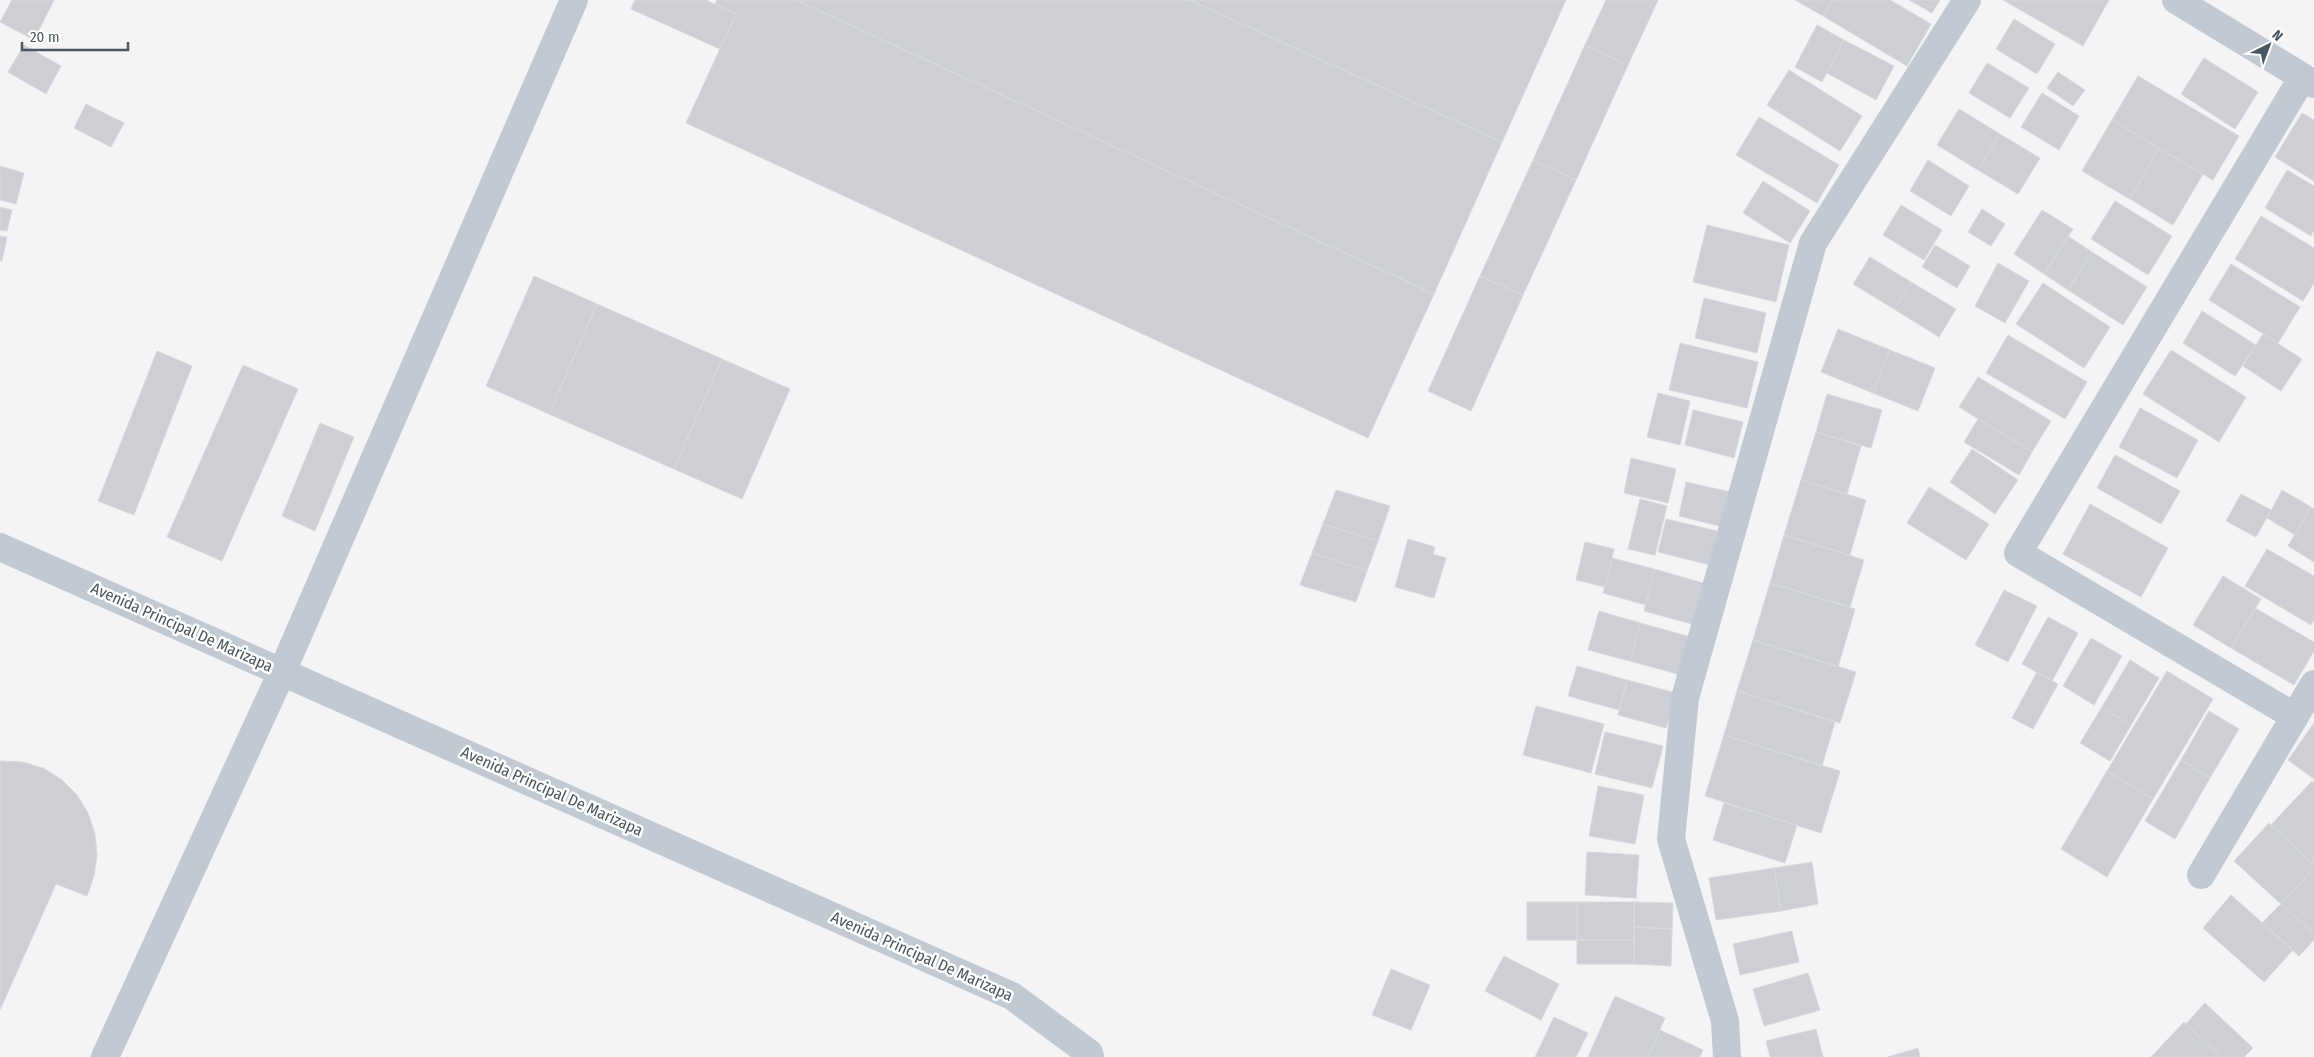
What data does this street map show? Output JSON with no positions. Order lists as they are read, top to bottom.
{
  "streets": {
    "street": ["Avenida Principal De Marizapa"]
  },
  "scale_bar": "20 m",
  "north": "top right"
}
